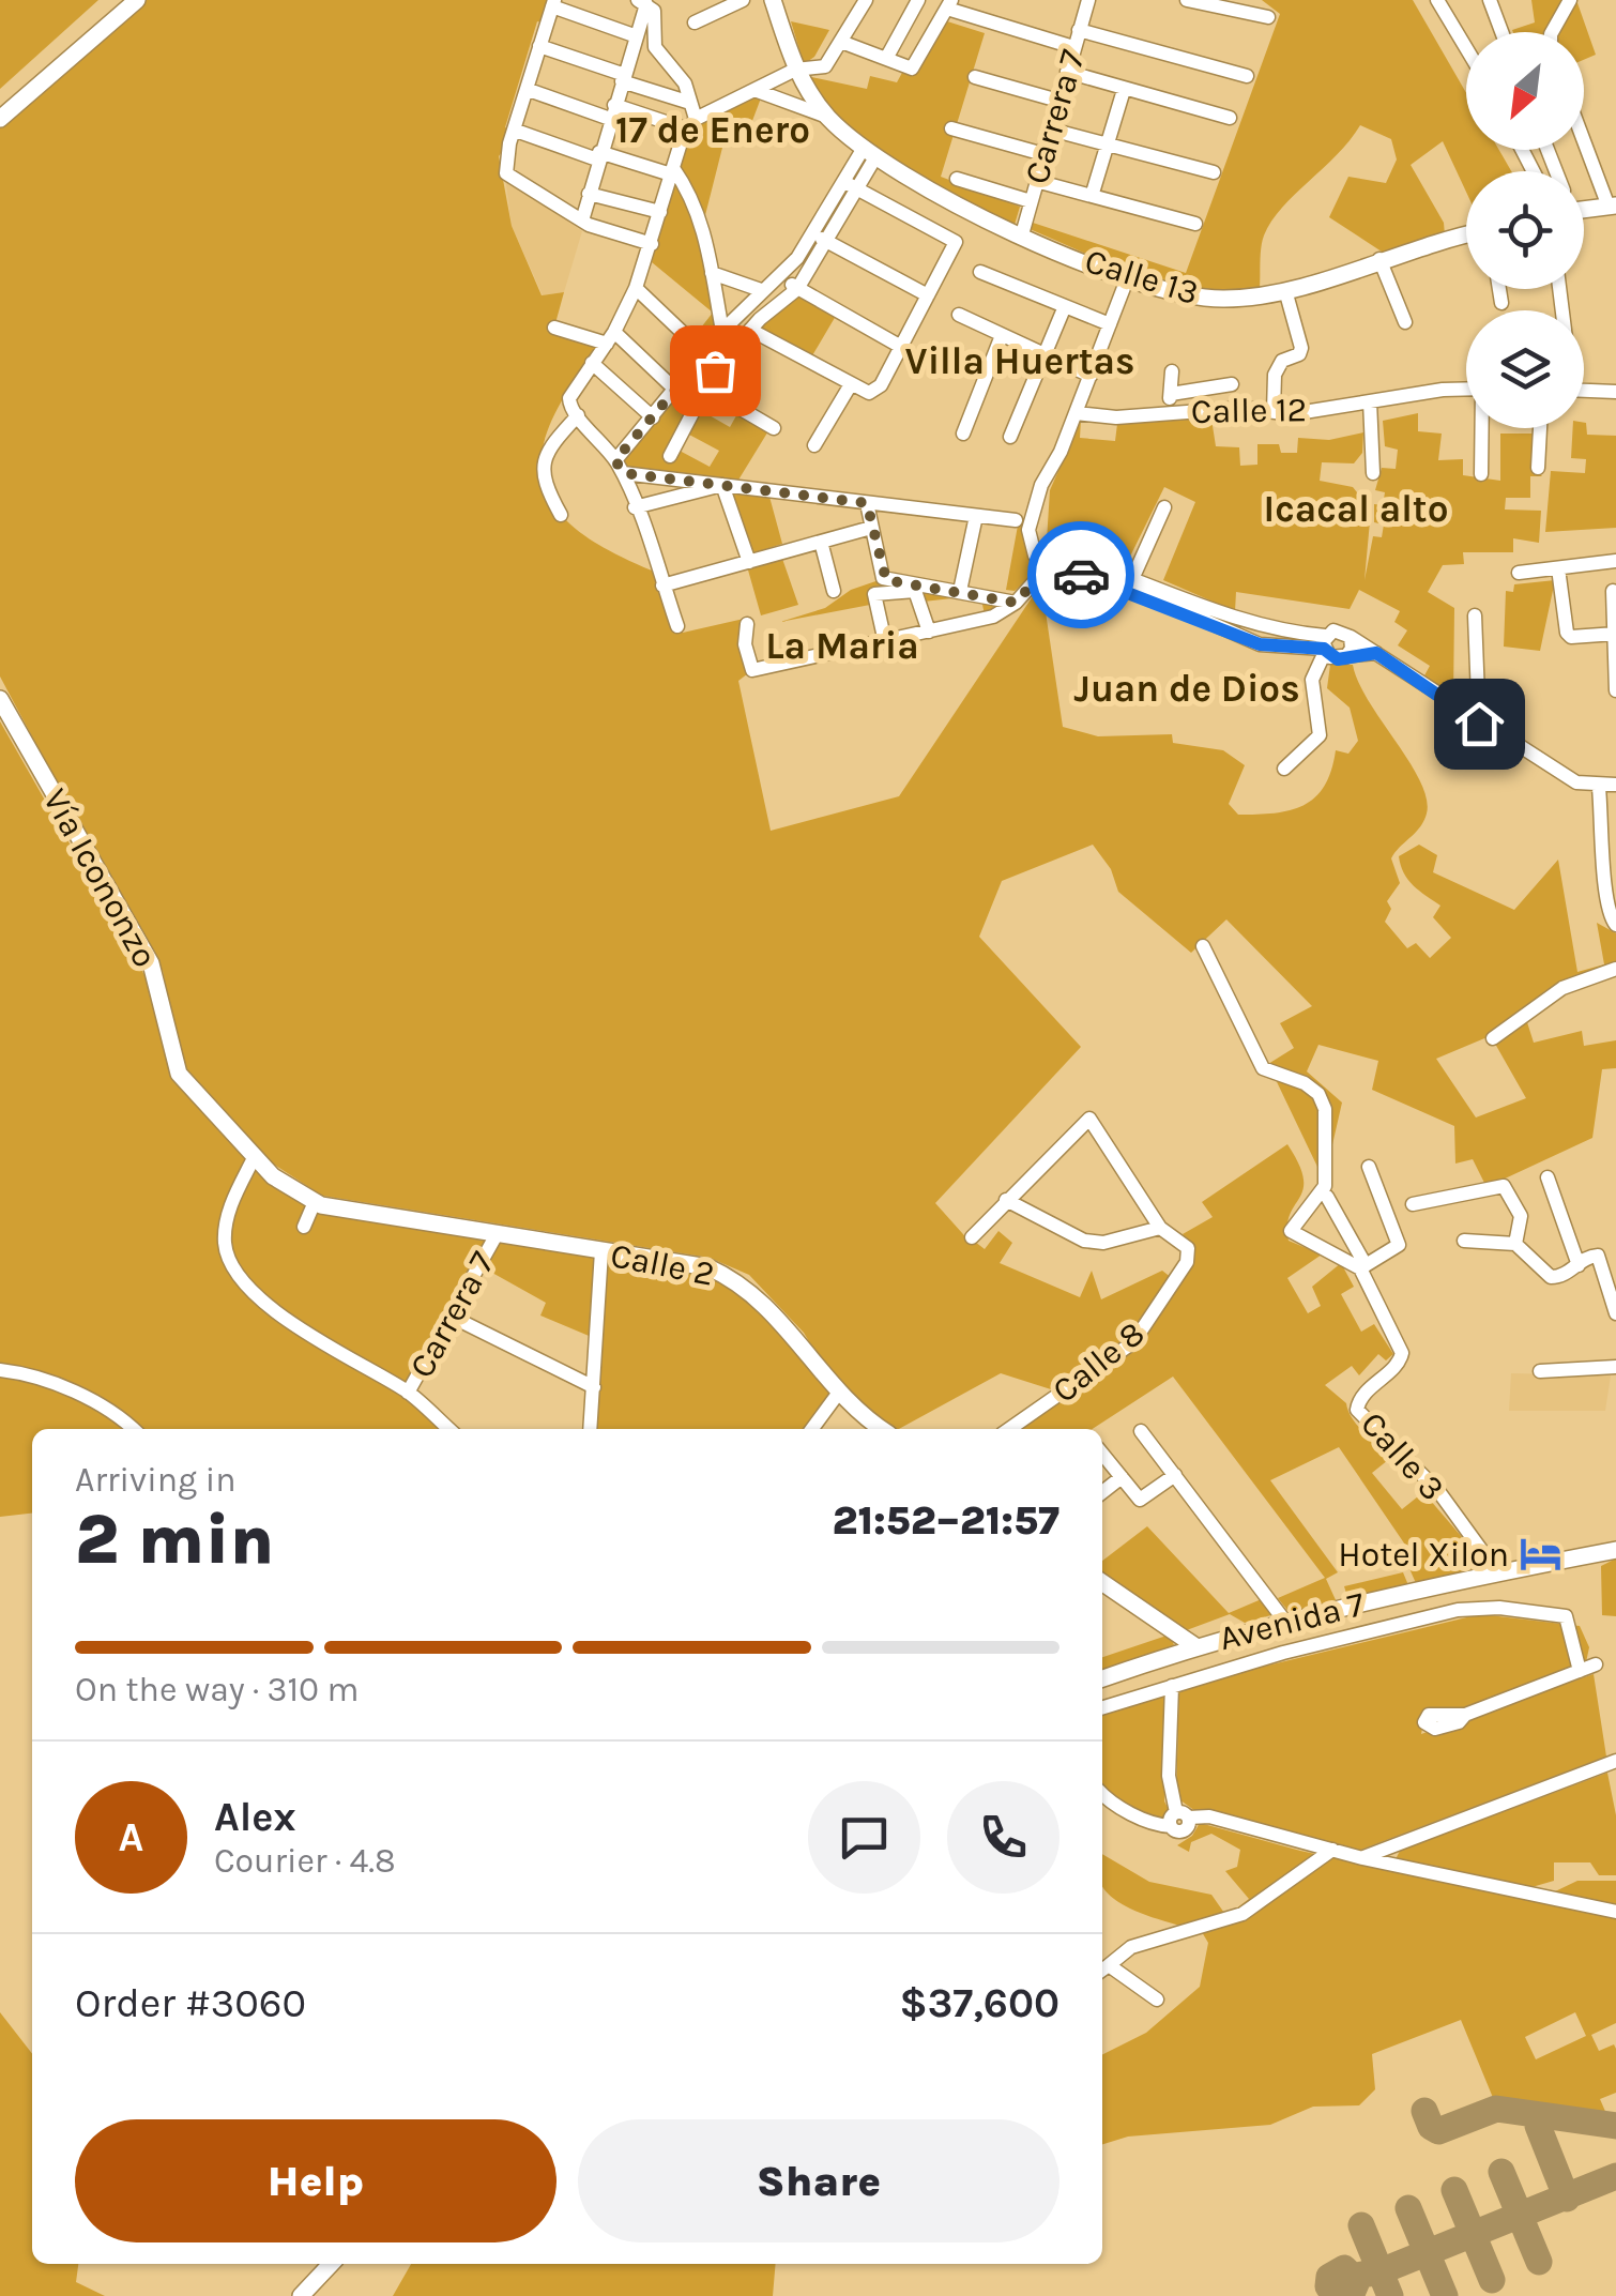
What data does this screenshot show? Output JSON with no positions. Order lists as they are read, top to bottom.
{
  "streets": {
    "main road": [
      "Calle 13",
      "Vía Icononzo",
      "Calle 2",
      "Avenida 7"
    ],
    "street": [
      "Carrera 7",
      "Calle 12",
      "Calle 8",
      "Calle 3"
    ]
  },
  "crossings": [
    ["Carrera 7", "Calle 13"],
    ["Carrera 7", "Vía Icononzo"],
    ["Carrera 7", "Calle 2"],
    ["Vía Icononzo", "Calle 2"],
    ["Calle 3", "Avenida 7"]
  ],
  "districts": [
    "17 de Enero",
    "Villa Huertas",
    "Icacal alto",
    "La Maria",
    "Juan de Dios"
  ],
  "places": {
    "hotel": ["Hotel Xilon"]
  },
  "north": "bottom left",
  "page": {
    "heading": ["2 min", "Arriving in", "21:52–21:57"],
    "panel": [
      "Alex",
      "Courier · 4.8",
      "Order #3060",
      "$37,600"
    ],
    "bar": "On the way · 310 m",
    "round": "A",
    "buttons": ["Help", "Share"]
  }
}
